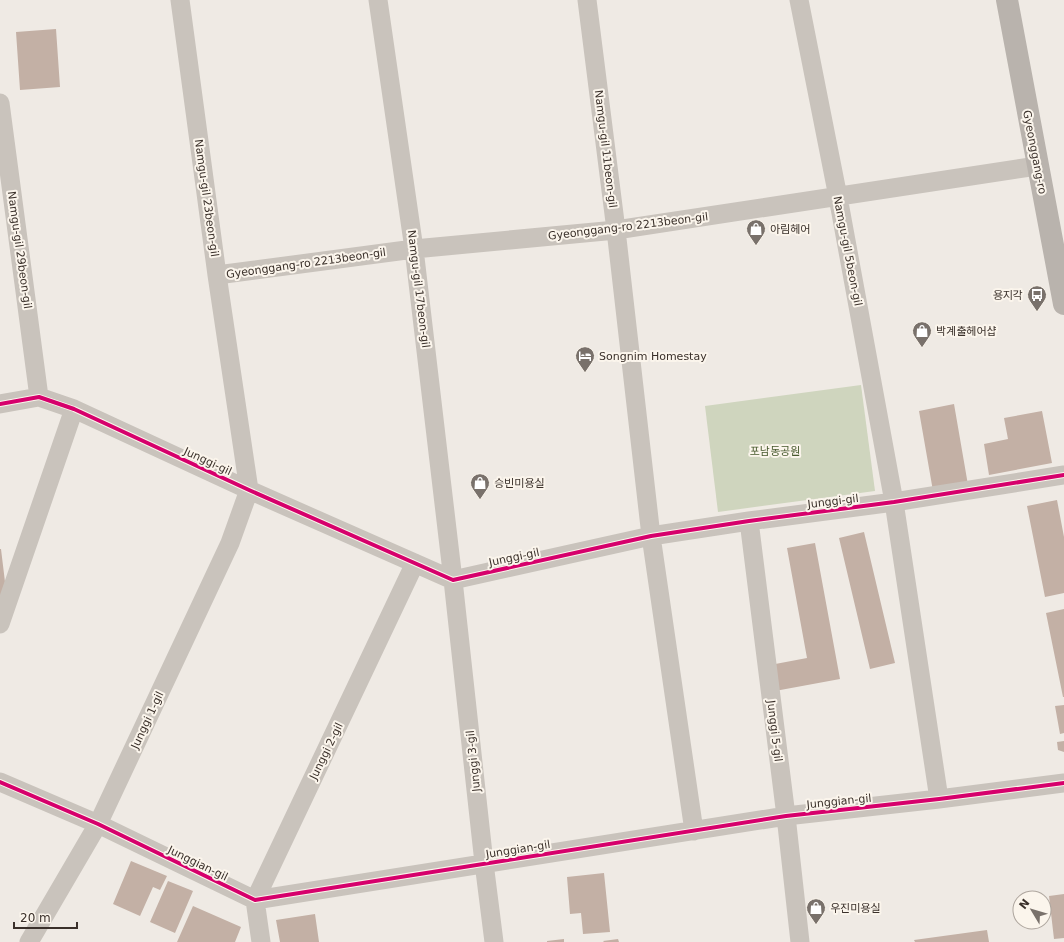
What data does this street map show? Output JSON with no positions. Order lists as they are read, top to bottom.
{
  "streets": {
    "street": [
      "Namgu-gil 11beon-gil",
      "Gyeonggang-ro",
      "Namgu-gil 23beon-gil",
      "Gyeonggang-ro 2213beon-gil",
      "Namgu-gil 29beon-gil",
      "Namgu-gil 5beon-gil",
      "Namgu-gil 17beon-gil",
      "Junggi-gil",
      "Junggi 1-gil",
      "Junggi 5-gil",
      "Junggi 2-gil",
      "Junggi 3-gil",
      "Junggian-gil"
    ]
  },
  "crossings": [
    ["Namgu-gil 11beon-gil", "Gyeonggang-ro 2213beon-gil"],
    ["Namgu-gil 11beon-gil", "Junggi-gil"],
    ["Namgu-gil 11beon-gil", "Junggian-gil"],
    ["Gyeonggang-ro", "Gyeonggang-ro 2213beon-gil"],
    ["Namgu-gil 23beon-gil", "Gyeonggang-ro 2213beon-gil"],
    ["Namgu-gil 23beon-gil", "Junggi-gil"],
    ["Namgu-gil 23beon-gil", "Junggi 1-gil"],
    ["Gyeonggang-ro 2213beon-gil", "Namgu-gil 5beon-gil"],
    ["Gyeonggang-ro 2213beon-gil", "Namgu-gil 17beon-gil"],
    ["Namgu-gil 29beon-gil", "Junggi-gil"],
    ["Namgu-gil 5beon-gil", "Junggi-gil"],
    ["Namgu-gil 5beon-gil", "Junggian-gil"],
    ["Namgu-gil 17beon-gil", "Junggi-gil"],
    ["Namgu-gil 17beon-gil", "Junggi 3-gil"],
    ["Junggi-gil", "Junggi 1-gil"],
    ["Junggi-gil", "Junggi 5-gil"],
    ["Junggi-gil", "Junggi 2-gil"],
    ["Junggi-gil", "Junggi 3-gil"],
    ["Junggi 1-gil", "Junggian-gil"],
    ["Junggi 5-gil", "Junggian-gil"],
    ["Junggi 2-gil", "Junggian-gil"],
    ["Junggi 3-gil", "Junggian-gil"]
  ],
  "parks": ["포남동공원"],
  "places": {
    "shop": [
      "아림헤어",
      "박계출헤어샵",
      "승빈미용실",
      "우진미용실"
    ],
    "bus stop": ["용지각"],
    "hotel": ["Songnim Homestay"]
  },
  "scale_bar": "20 m",
  "north": "top left"
}
